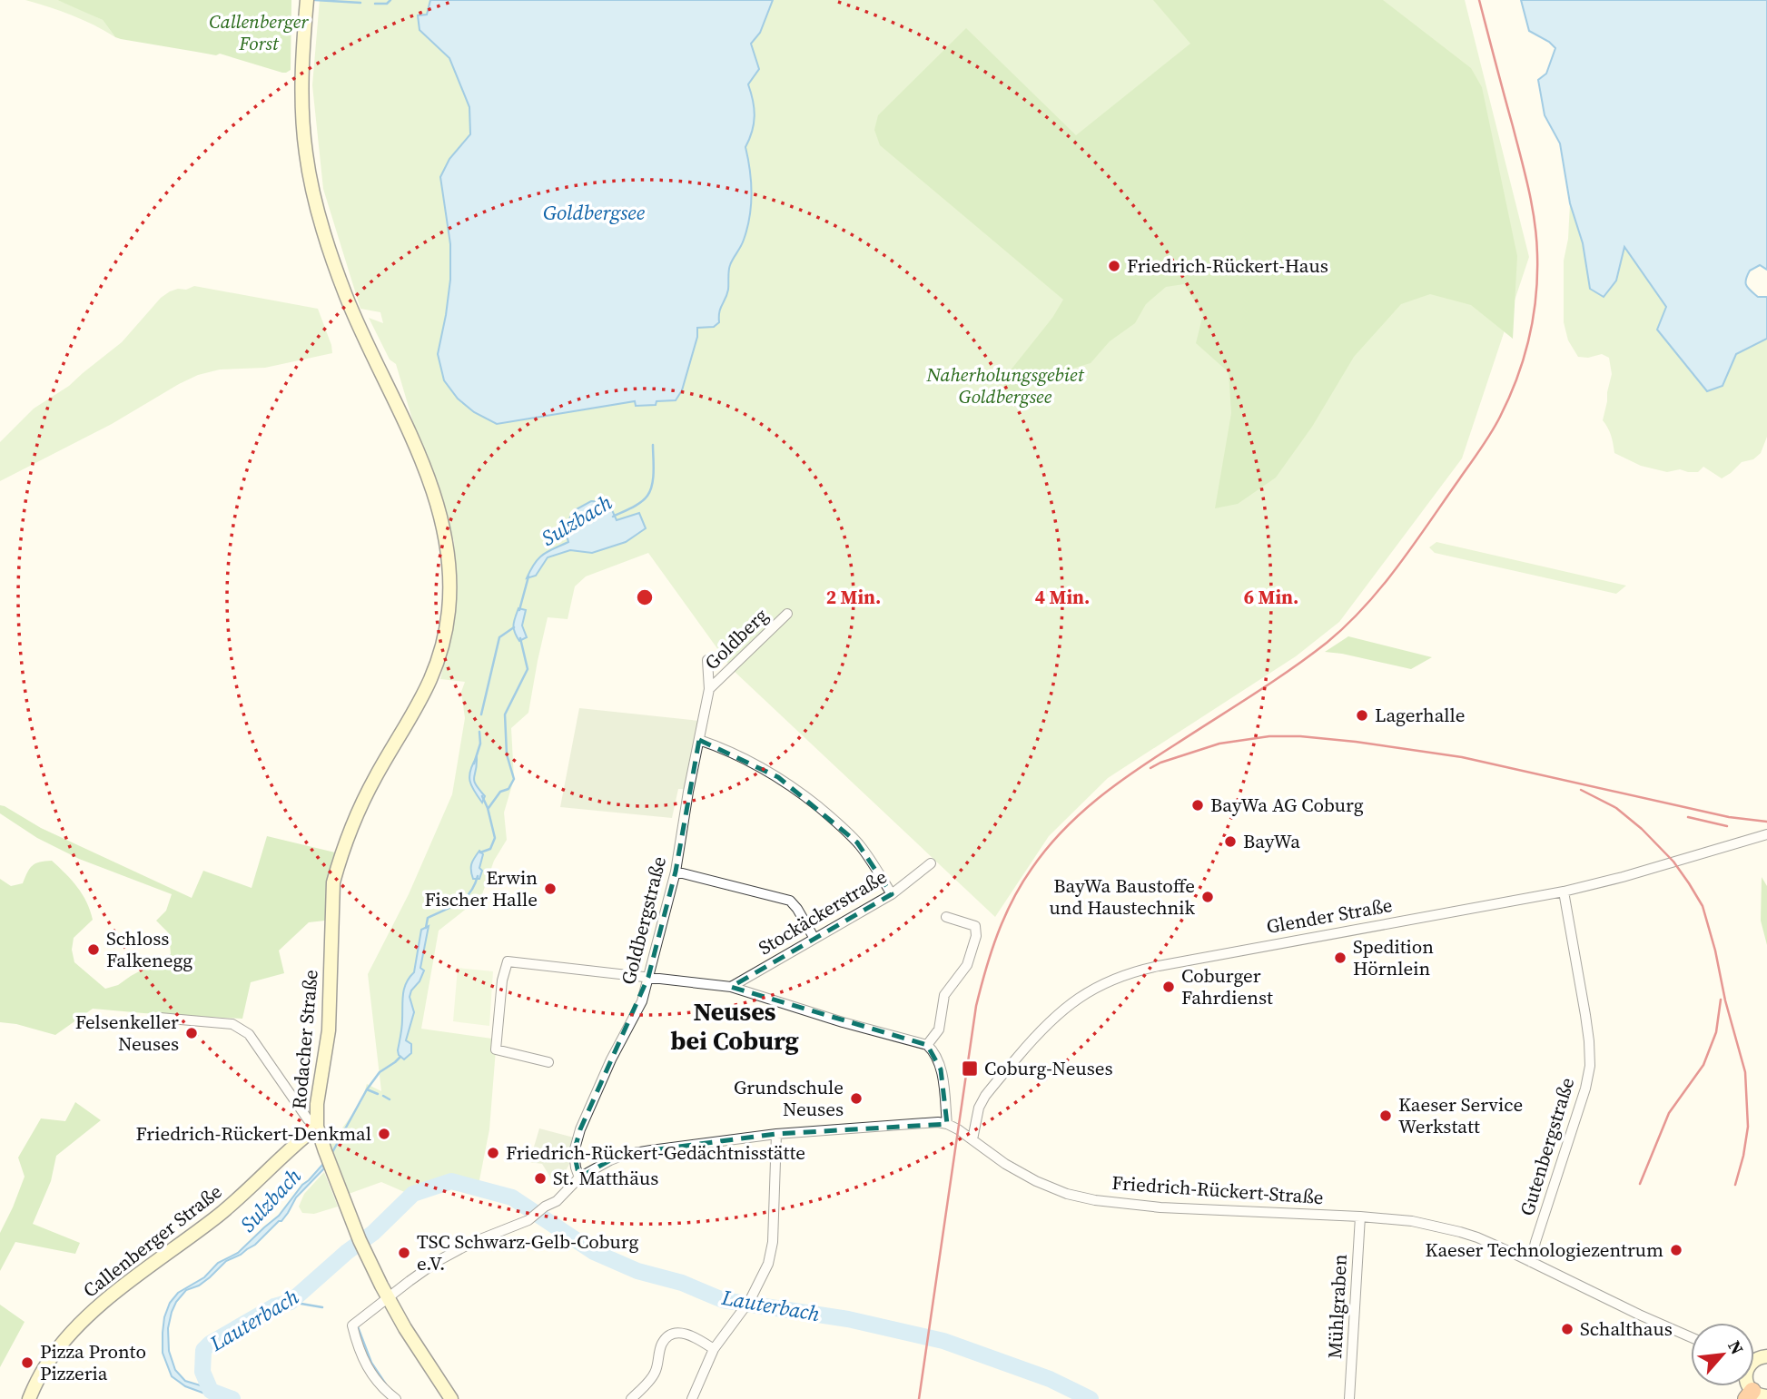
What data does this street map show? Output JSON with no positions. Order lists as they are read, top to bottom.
{
  "streets": {
    "street": [
      "Goldberg",
      "Stockäckerstraße",
      "Glender Straße",
      "Goldbergstraße",
      "Rodacher Straße",
      "Gutenbergstraße",
      "Friedrich-Rückert-Straße",
      "Callenberger Straße",
      "Mühlgraben"
    ]
  },
  "crossings": [
    ["Goldberg", "Goldbergstraße"],
    ["Glender Straße", "Gutenbergstraße"],
    ["Glender Straße", "Friedrich-Rückert-Straße"],
    ["Rodacher Straße", "Callenberger Straße"],
    ["Gutenbergstraße", "Friedrich-Rückert-Straße"],
    ["Friedrich-Rückert-Straße", "Mühlgraben"]
  ],
  "districts": ["Neuses bei Coburg"],
  "water": ["Goldbergsee", "Sulzbach", "Lauterbach"],
  "parks": ["Callenberger Forst", "Naherholungsgebiet Goldbergsee"],
  "places": {
    "other": [
      "Friedrich-Rückert-Haus",
      "Lagerhalle",
      "BayWa AG Coburg",
      "BayWa",
      "Erwin Fischer Halle",
      "BayWa Baustoffe und Haustechnik",
      "Schloss Falkenegg",
      "Spedition Hörnlein",
      "Coburger Fahrdienst",
      "Felsenkeller Neuses",
      "Grundschule Neuses",
      "Kaeser Service Werkstatt",
      "Friedrich-Rückert-Denkmal",
      "Friedrich-Rückert-Gedächtnisstätte",
      "St. Matthäus",
      "Kaeser Technologiezentrum",
      "TSC Schwarz-Gelb-Coburg e.V.",
      "Schalthaus",
      "Pizza Pronto Pizzeria"
    ],
    "transit": ["Coburg-Neuses"]
  },
  "north": "top right",
  "rings": ["2 Min.", "4 Min.", "6 Min."]
}
